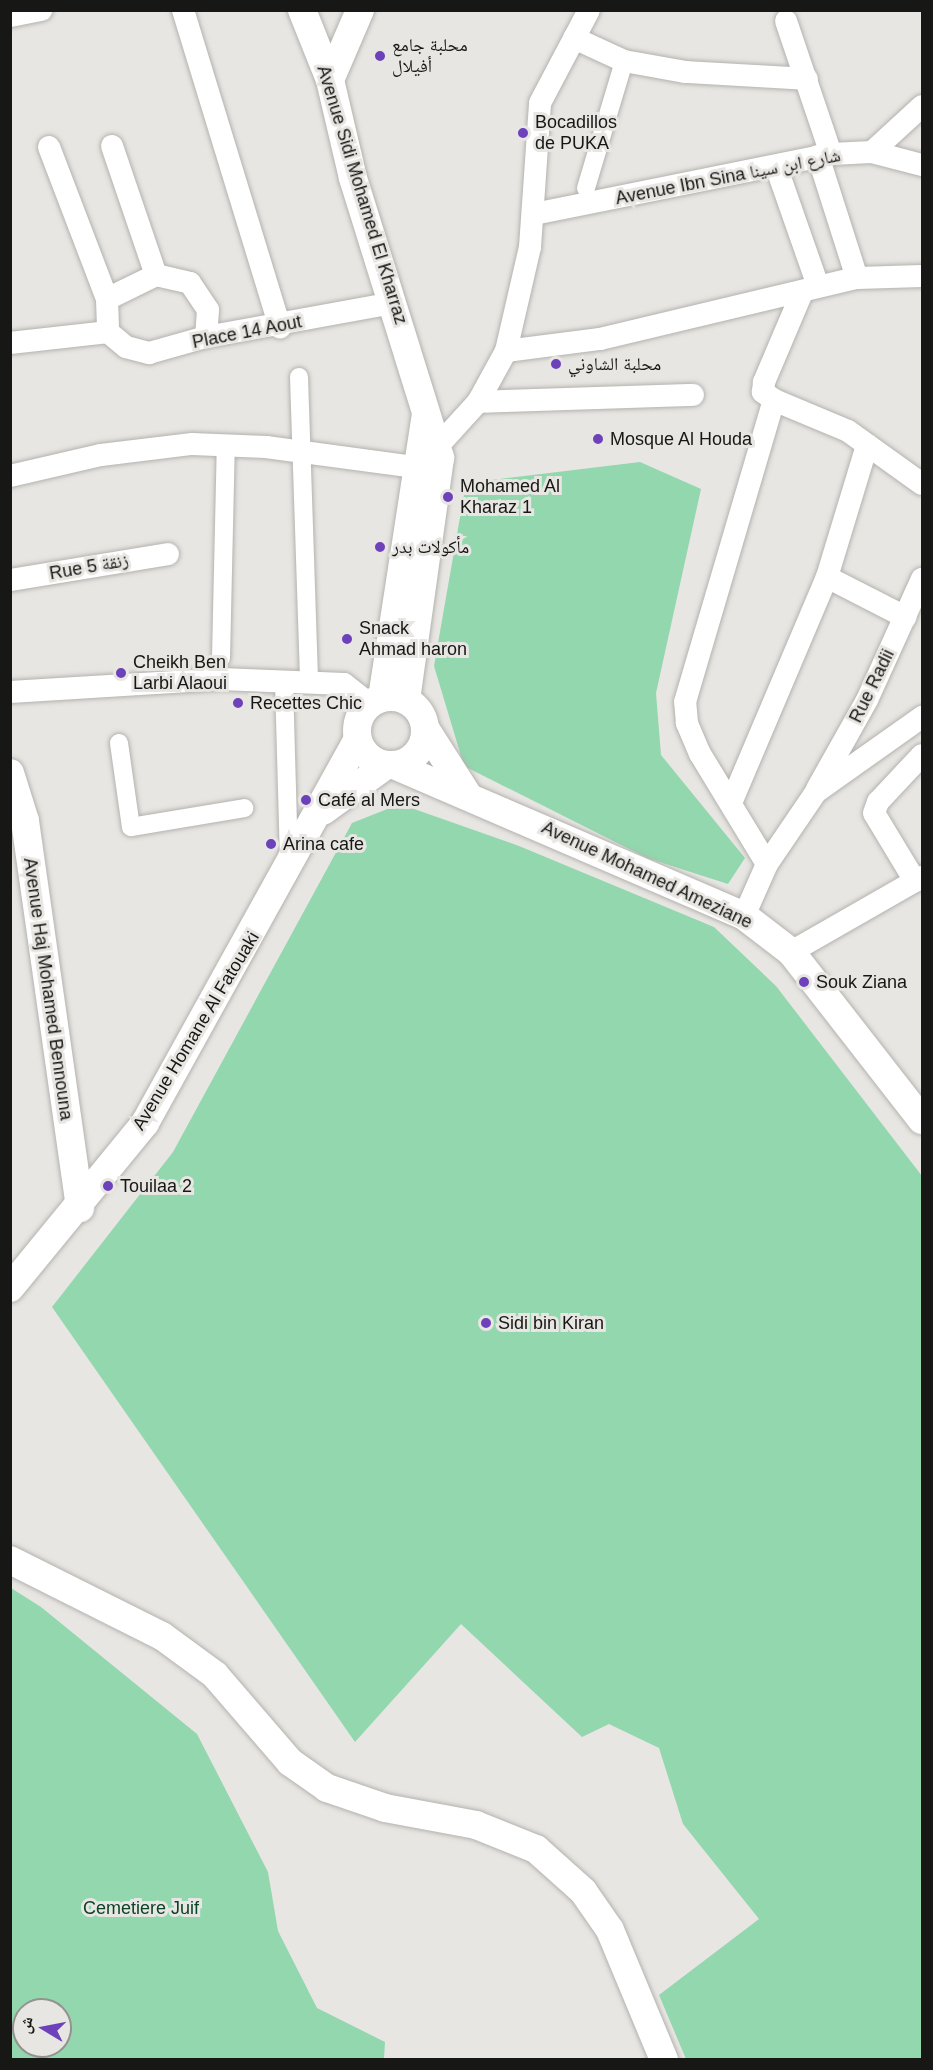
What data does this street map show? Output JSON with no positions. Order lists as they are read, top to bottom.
{
  "streets": {
    "street": [
      "Avenue Ibn Sina شارع ابن سينا",
      "Avenue Sidi Mohamed El Kharraz",
      "Place 14 Aout",
      "Rue 5 زنقة",
      "Rue Radii",
      "Avenue Mohamed Ameziane",
      "Avenue Haj Mohamed Bennouna",
      "Avenue Homane Al Fatouaki"
    ]
  },
  "crossings": [
    ["Avenue Sidi Mohamed El Kharraz", "Place 14 Aout"],
    ["Avenue Sidi Mohamed El Kharraz", "Avenue Mohamed Ameziane"],
    ["Avenue Sidi Mohamed El Kharraz", "Avenue Homane Al Fatouaki"],
    ["Avenue Mohamed Ameziane", "Avenue Homane Al Fatouaki"],
    ["Avenue Haj Mohamed Bennouna", "Avenue Homane Al Fatouaki"]
  ],
  "parks": ["Cemetiere Juif"],
  "places": [
    "محلبة جامع أفيلال",
    "Bocadillos de PUKA",
    "محلبة الشاوني",
    "Mosque Al Houda",
    "Mohamed Al Kharaz 1",
    "مأكولات بدر",
    "Snack Ahmad haron",
    "Cheikh Ben Larbi Alaoui",
    "Recettes Chic",
    "Café al Mers",
    "Arina cafe",
    "Souk Ziana",
    "Touilaa 2",
    "Sidi bin Kiran"
  ],
  "north": "left"
}
